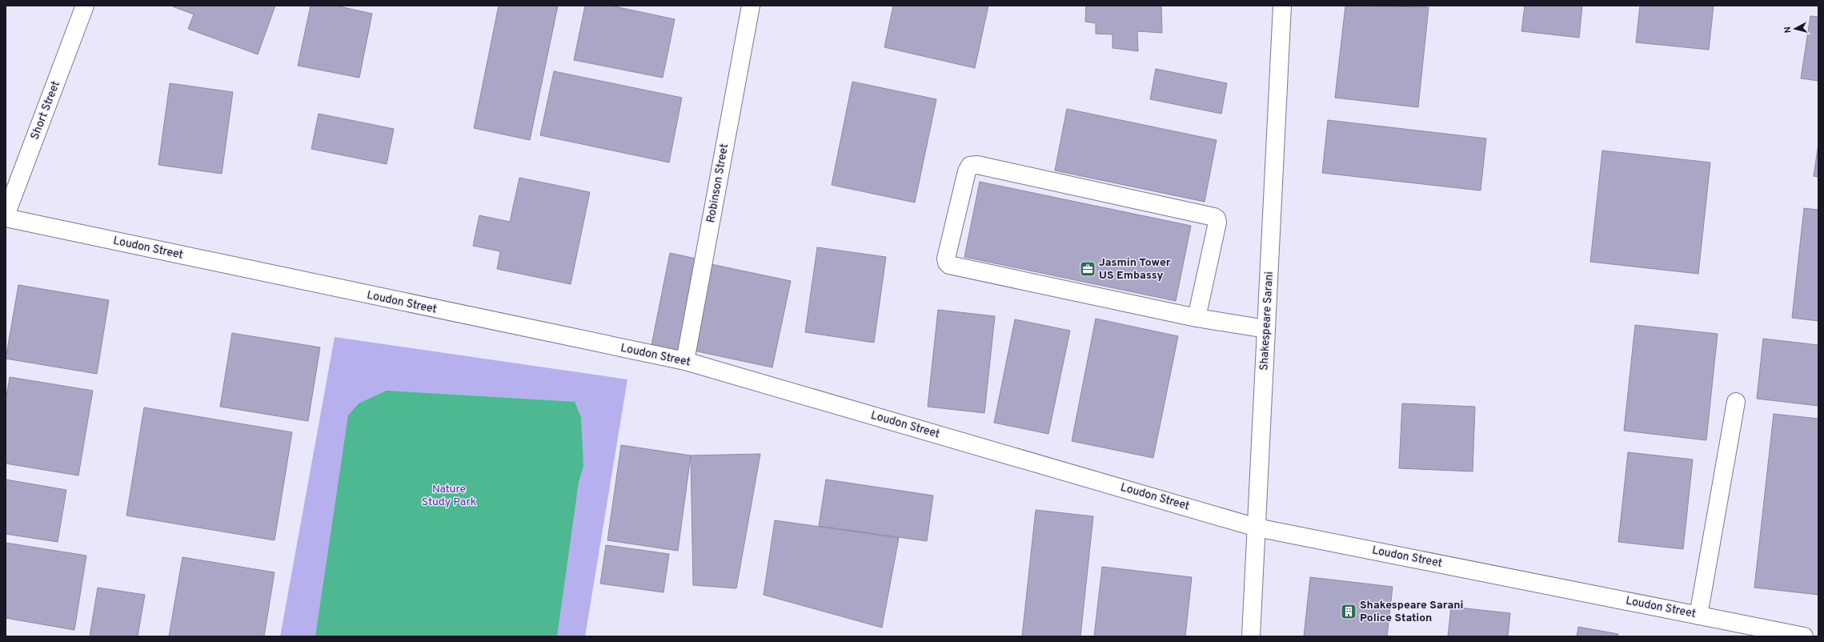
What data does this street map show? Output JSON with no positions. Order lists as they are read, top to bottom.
{
  "streets": {
    "main road": [
      "Short Street",
      "Robinson Street",
      "Loudon Street",
      "Shakespeare Sarani"
    ]
  },
  "crossings": [
    ["Robinson Street", "Loudon Street"],
    ["Loudon Street", "Shakespeare Sarani"]
  ],
  "parks": ["Nature Study Park"],
  "places": {
    "office": ["Jasmin Tower US Embassy"],
    "building": ["Shakespeare Sarani Police Station"]
  },
  "north": "left"
}
